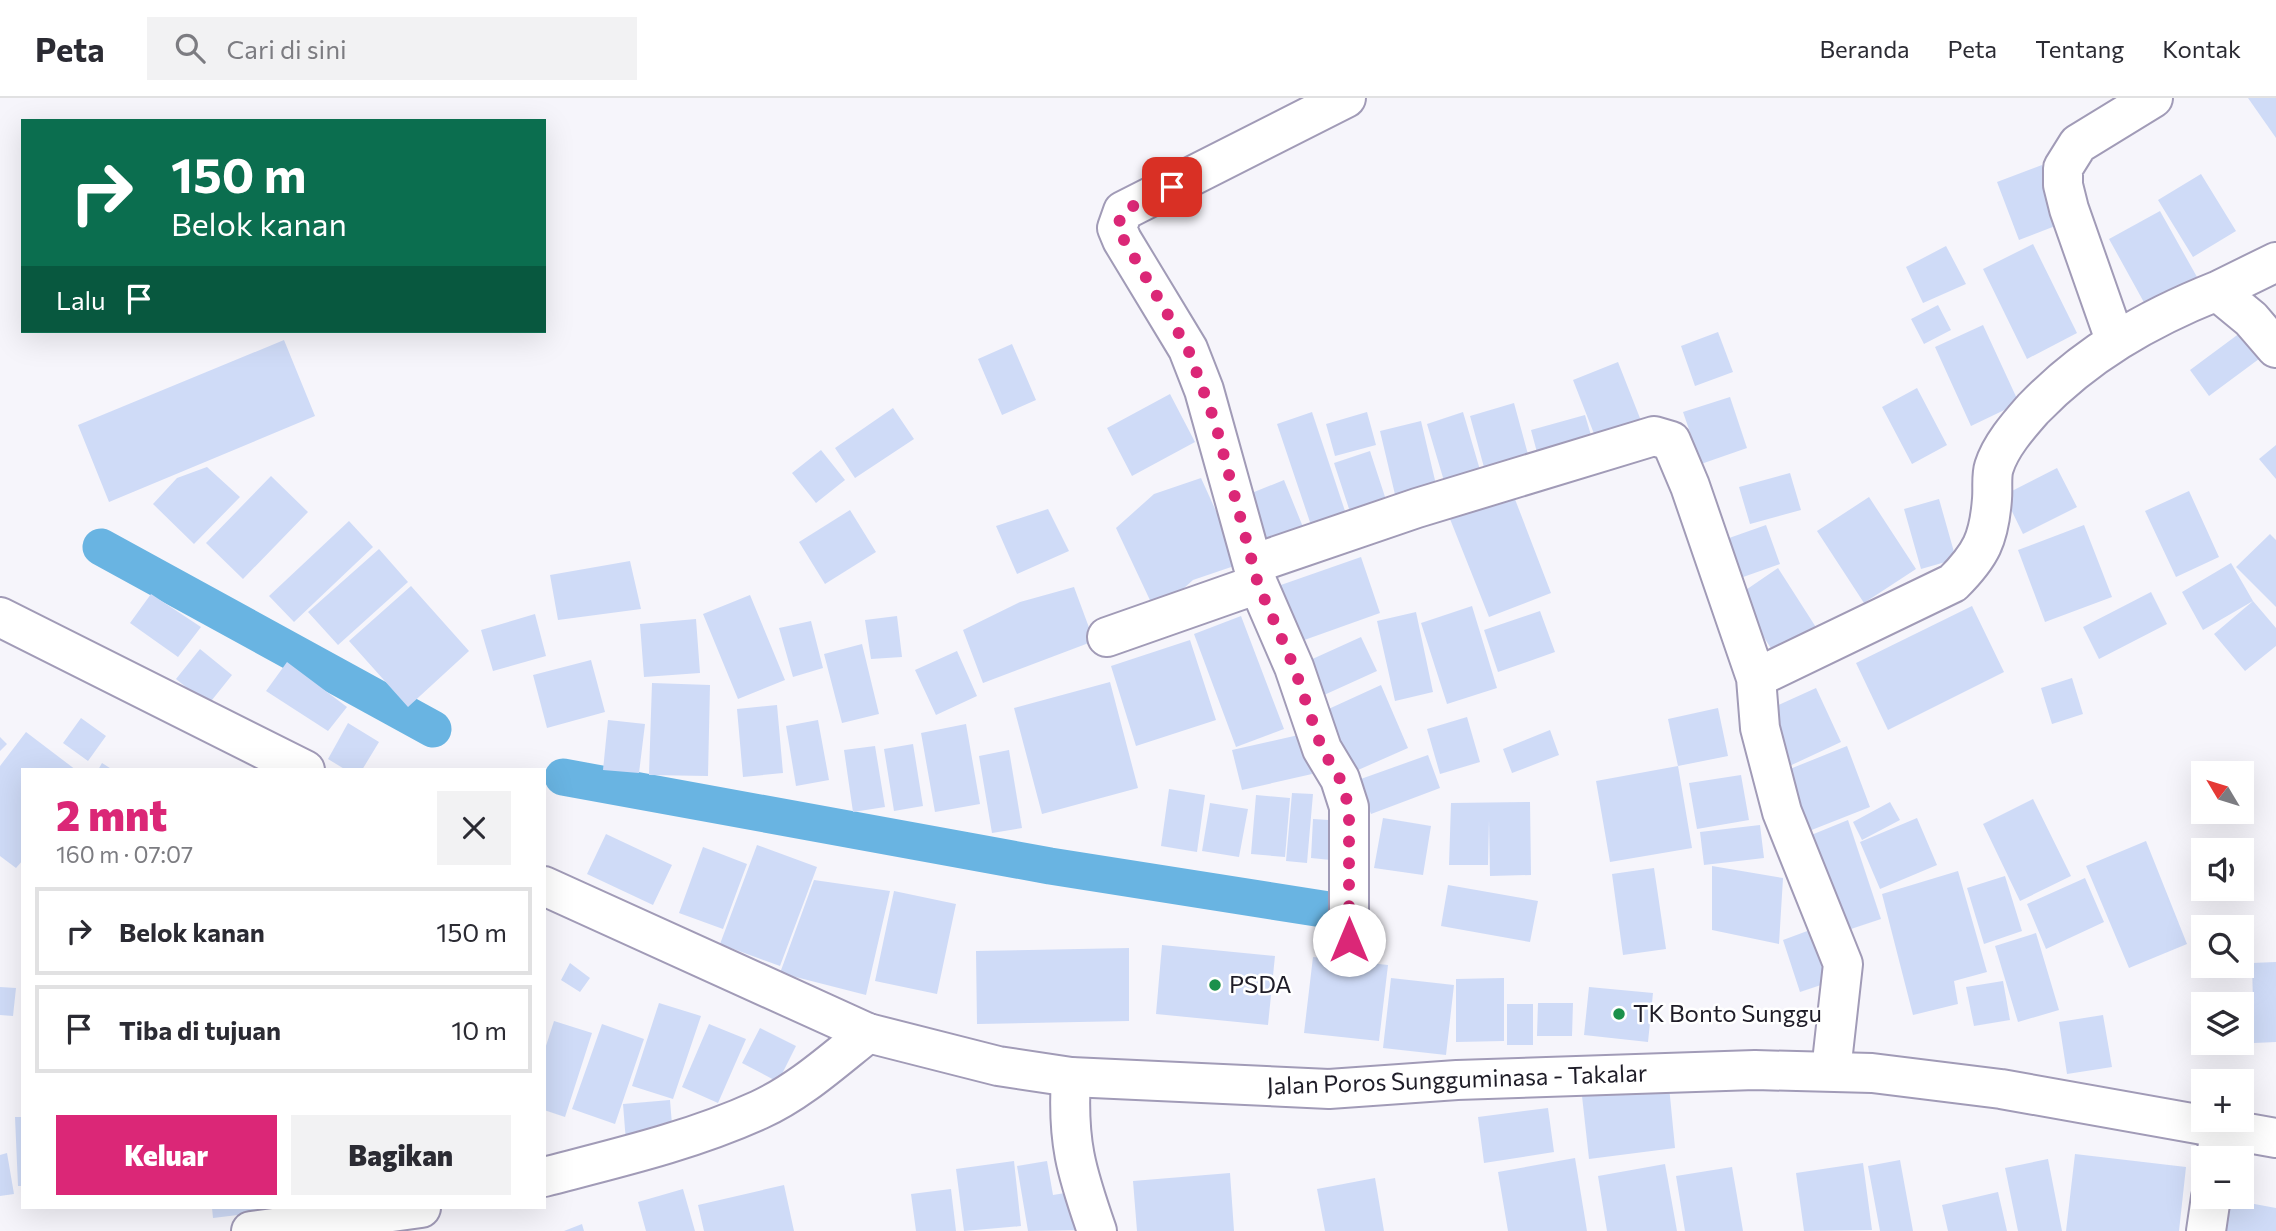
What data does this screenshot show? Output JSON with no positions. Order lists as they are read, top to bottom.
{
  "streets": {
    "main road": ["Jalan Poros Sungguminasa - Takalar"]
  },
  "places": ["PSDA", "TK Bonto Sunggu"],
  "north": "top left",
  "page": {
    "header": "Peta",
    "search": "Cari di sini",
    "nav": [
      "Beranda",
      "Peta",
      "Tentang",
      "Kontak"
    ],
    "turn": ["150 m", "Belok kanan"],
    "then": "Lalu",
    "map_buttons": ["+", "−"],
    "heading": ["2 mnt", "160 m · 07:07"],
    "list": [
      {
        "name": "Belok kanan",
        "value": "150 m"
      },
      {
        "name": "Tiba di tujuan",
        "value": "10 m"
      }
    ],
    "buttons": ["Keluar", "Bagikan"]
  }
}
